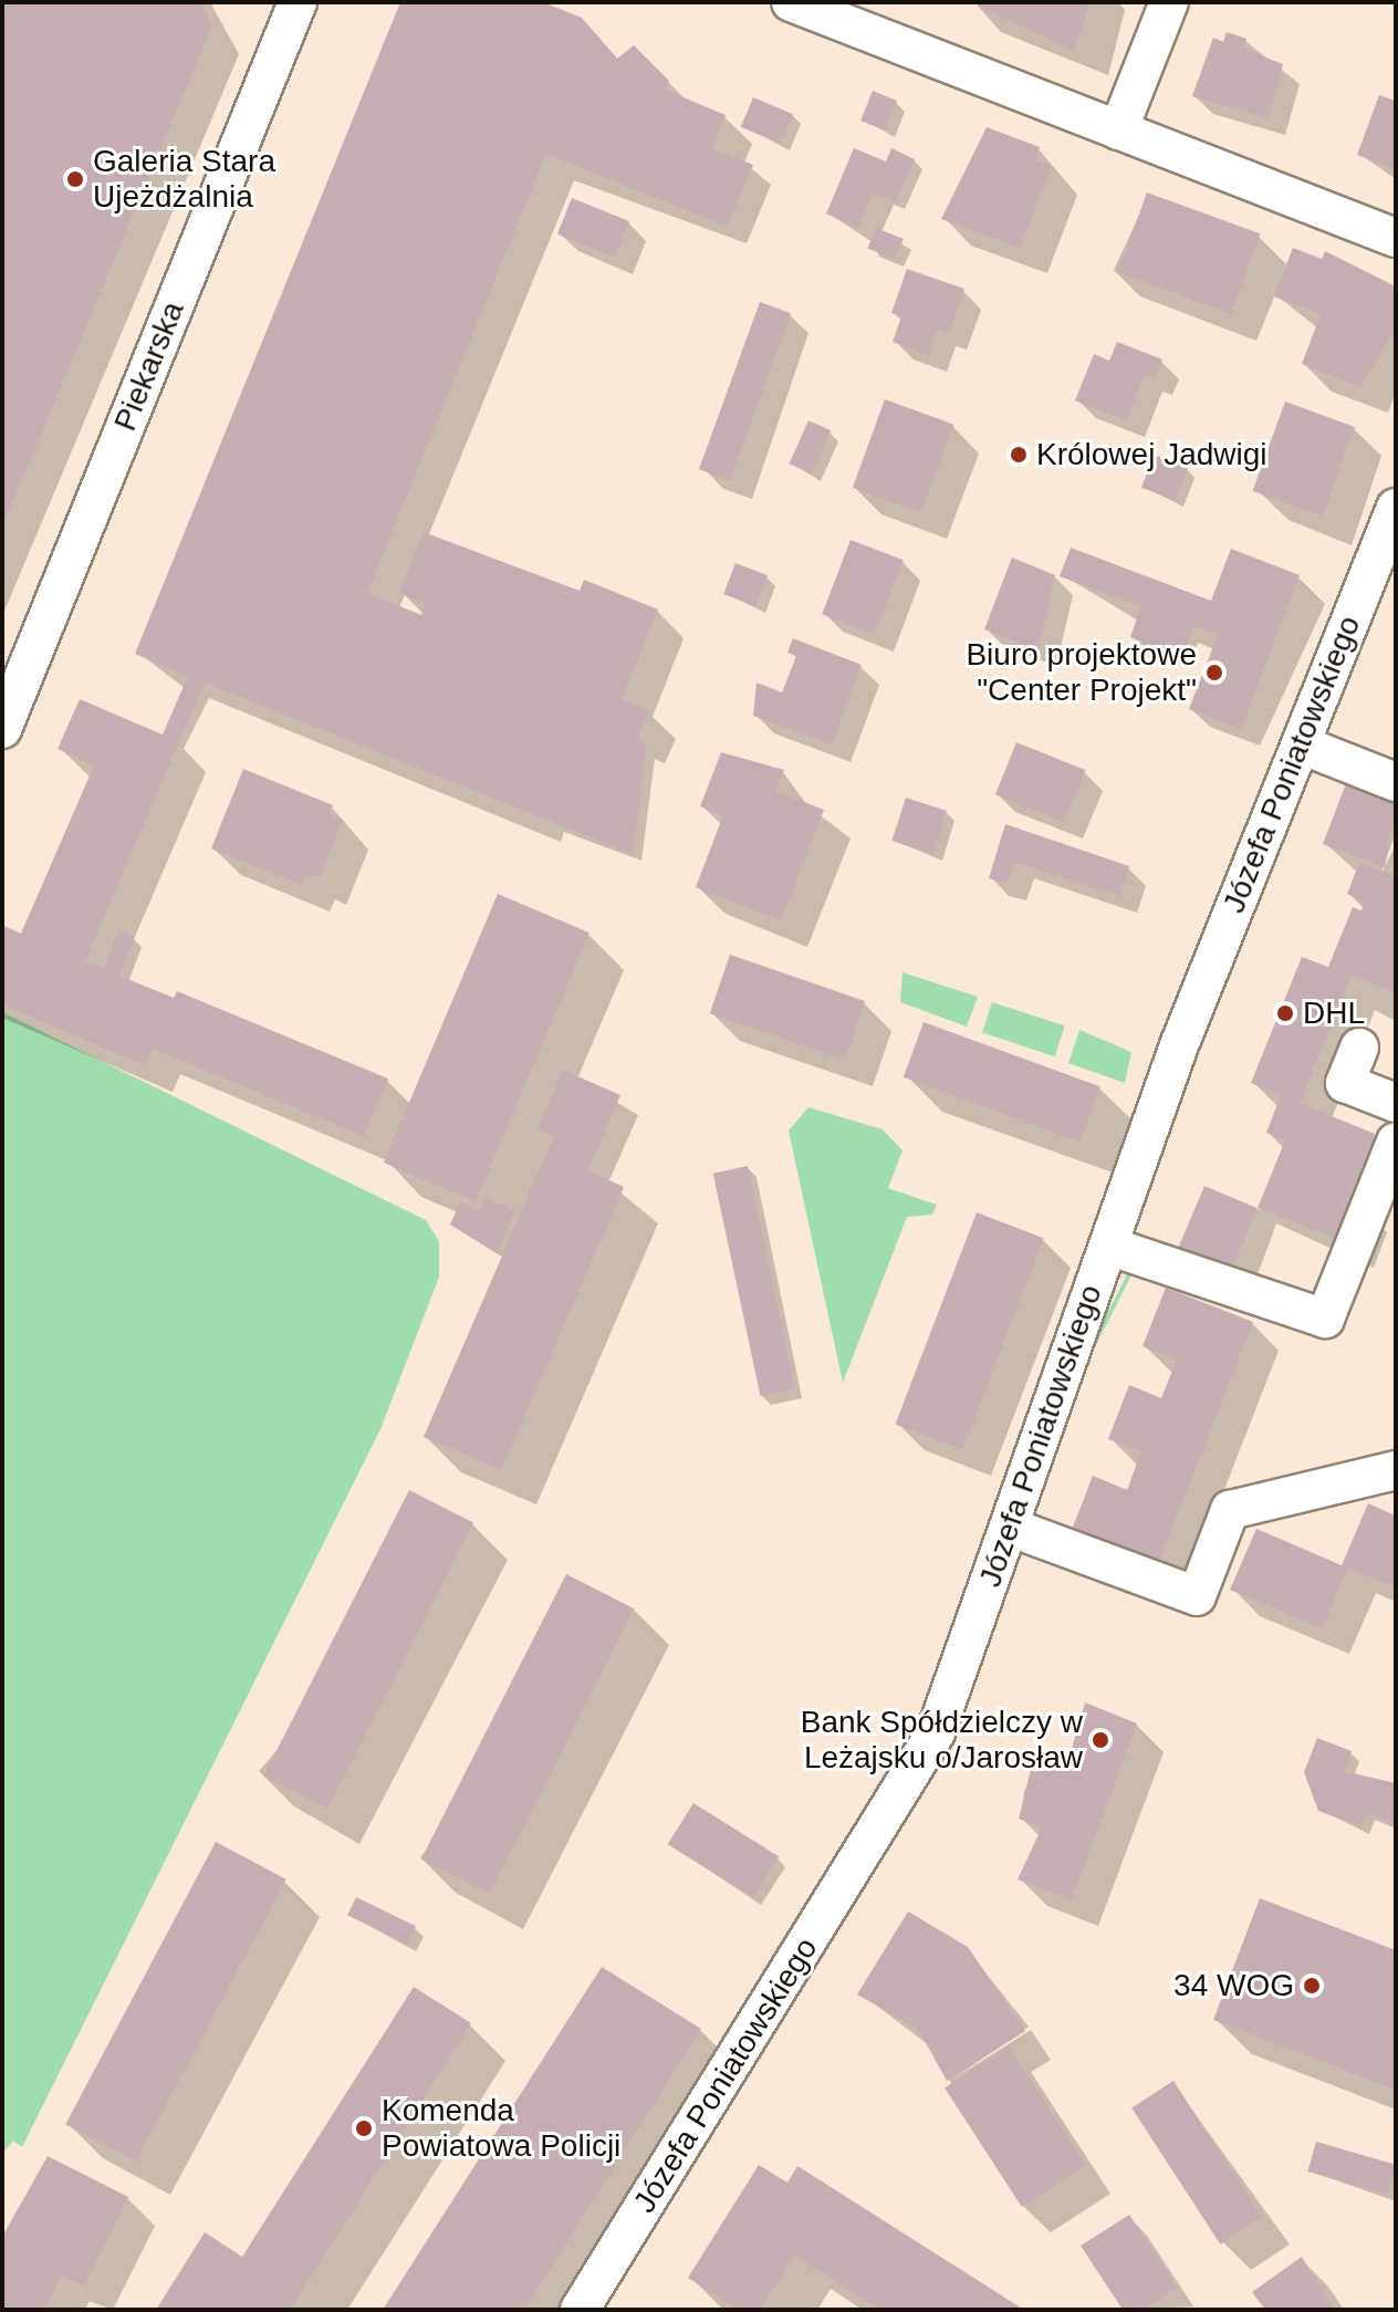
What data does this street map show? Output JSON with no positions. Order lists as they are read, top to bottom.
{
  "streets": {
    "street": ["Piekarska", "Józefa Poniatowskiego"]
  },
  "places": [
    "Galeria Stara Ujeżdżalnia",
    "Królowej Jadwigi",
    "Biuro projektowe \"Center Projekt\"",
    "DHL",
    "Bank Spółdzielczy w Leżajsku o/Jarosław",
    "34 WOG",
    "Komenda Powiatowa Policji"
  ]
}
